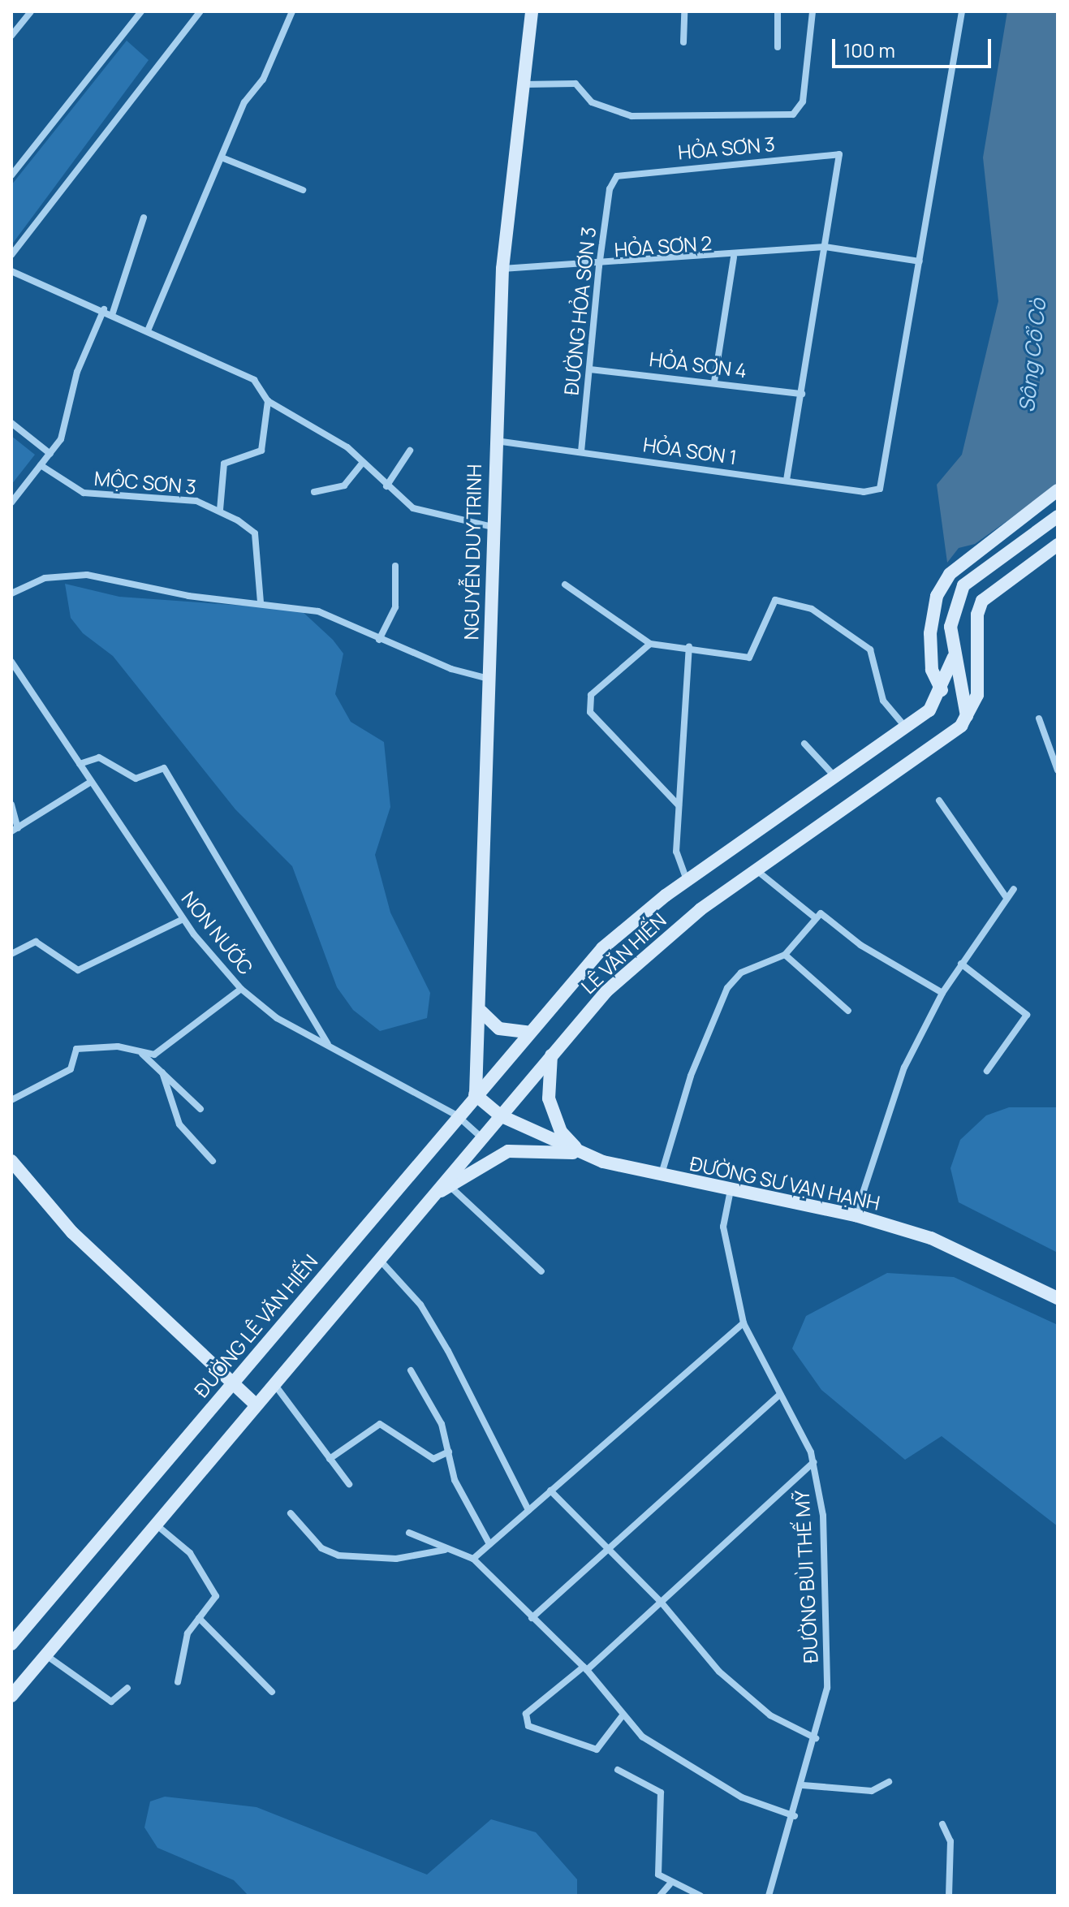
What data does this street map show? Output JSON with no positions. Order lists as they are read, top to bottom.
{
  "streets": {
    "main road": [
      "NGUYỄN DUY TRINH",
      "LÊ VĂN HIẾN",
      "ĐƯỜNG SƯ VẠN HẠNH",
      "ĐƯỜNG LÊ VĂN HIẾN"
    ],
    "street": [
      "HỎA SƠN 3",
      "HỎA SƠN 2",
      "ĐƯỜNG HỎA SƠN 3",
      "HỎA SƠN 4",
      "HỎA SƠN 1",
      "MỘC SƠN 3",
      "NON NƯỚC",
      "ĐƯỜNG BÙI THẾ MỸ"
    ]
  },
  "crossings": [
    ["HỎA SƠN 3", "HỎA SƠN 2"],
    ["HỎA SƠN 3", "ĐƯỜNG HỎA SƠN 3"],
    ["HỎA SƠN 2", "ĐƯỜNG HỎA SƠN 3"],
    ["HỎA SƠN 2", "HỎA SƠN 1"],
    ["HỎA SƠN 2", "NGUYỄN DUY TRINH"],
    ["ĐƯỜNG HỎA SƠN 3", "HỎA SƠN 4"],
    ["ĐƯỜNG HỎA SƠN 3", "HỎA SƠN 1"],
    ["HỎA SƠN 1", "NGUYỄN DUY TRINH"],
    ["NGUYỄN DUY TRINH", "ĐƯỜNG SƯ VẠN HẠNH"],
    ["NGUYỄN DUY TRINH", "ĐƯỜNG LÊ VĂN HIẾN"],
    ["NON NƯỚC", "LÊ VĂN HIẾN"],
    ["NON NƯỚC", "ĐƯỜNG LÊ VĂN HIẾN"],
    ["LÊ VĂN HIẾN", "ĐƯỜNG SƯ VẠN HẠNH"],
    ["LÊ VĂN HIẾN", "ĐƯỜNG LÊ VĂN HIẾN"],
    ["ĐƯỜNG SƯ VẠN HẠNH", "ĐƯỜNG LÊ VĂN HIẾN"],
    ["ĐƯỜNG SƯ VẠN HẠNH", "ĐƯỜNG BÙI THẾ MỸ"]
  ],
  "water": ["Sông Cổ Cò"],
  "scale_bar": "100 m"
}
